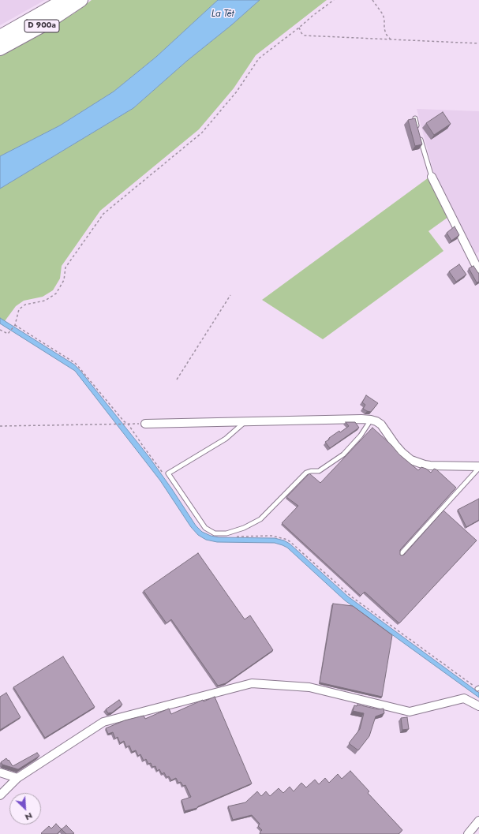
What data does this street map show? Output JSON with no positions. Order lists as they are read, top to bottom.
{
  "streets": {
    "highway": ["D 900a"]
  },
  "water": ["La Têt"],
  "north": "bottom right"
}
